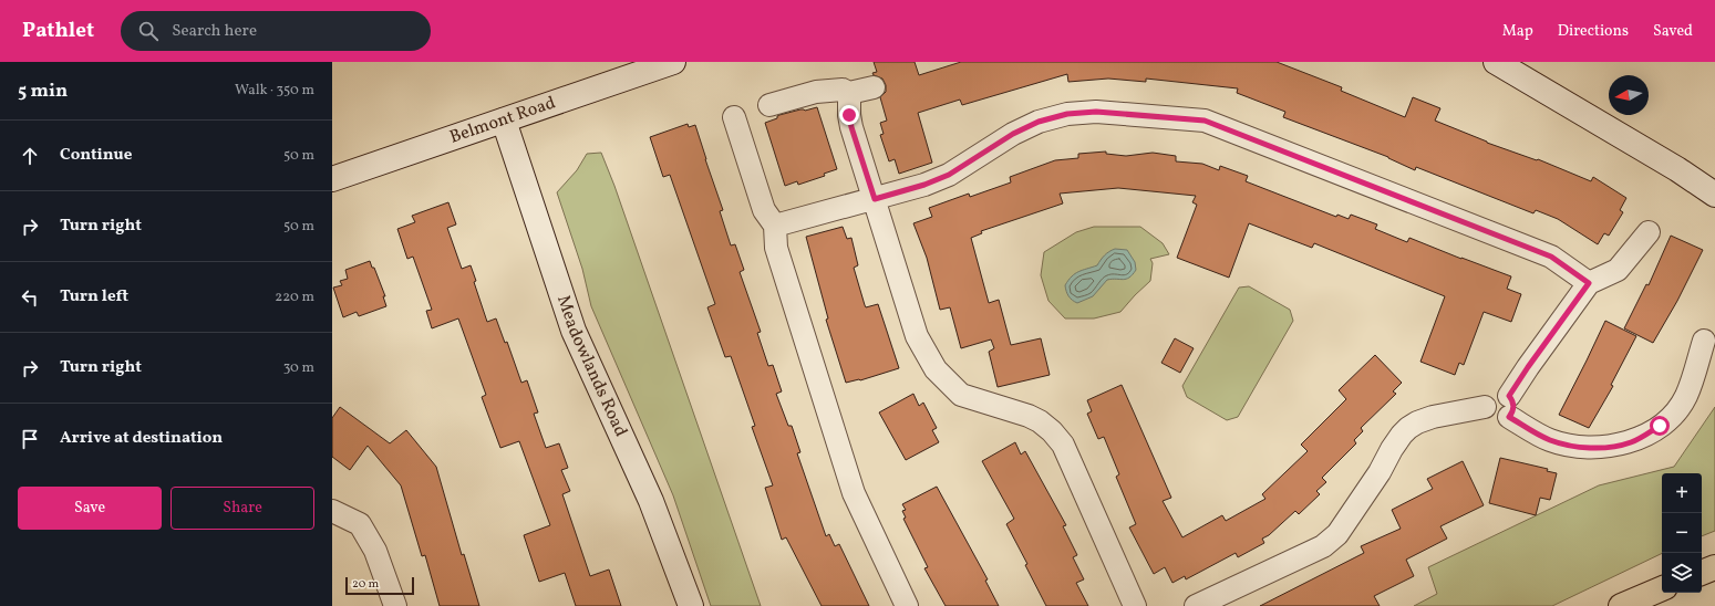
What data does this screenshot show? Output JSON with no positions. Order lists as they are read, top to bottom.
{
  "streets": {
    "main road": ["Belmont Road", "Meadowlands Road"]
  },
  "crossings": [
    ["Belmont Road", "Meadowlands Road"]
  ],
  "scale_bar": "20 m",
  "north": "left",
  "page": {
    "header": "Pathlet",
    "search": "Search here",
    "nav": ["Map", "Directions", "Saved"],
    "heading": ["5 min", "Walk · 350 m"],
    "list": [
      ["Continue", "50 m"],
      ["Turn right", "50 m"],
      ["Turn left", "220 m"],
      ["Turn right", "30 m"],
      "Arrive at destination"
    ],
    "buttons": ["Save", "Share"],
    "map_buttons": ["+", "−"],
    "scale": "20 m"
  }
}
